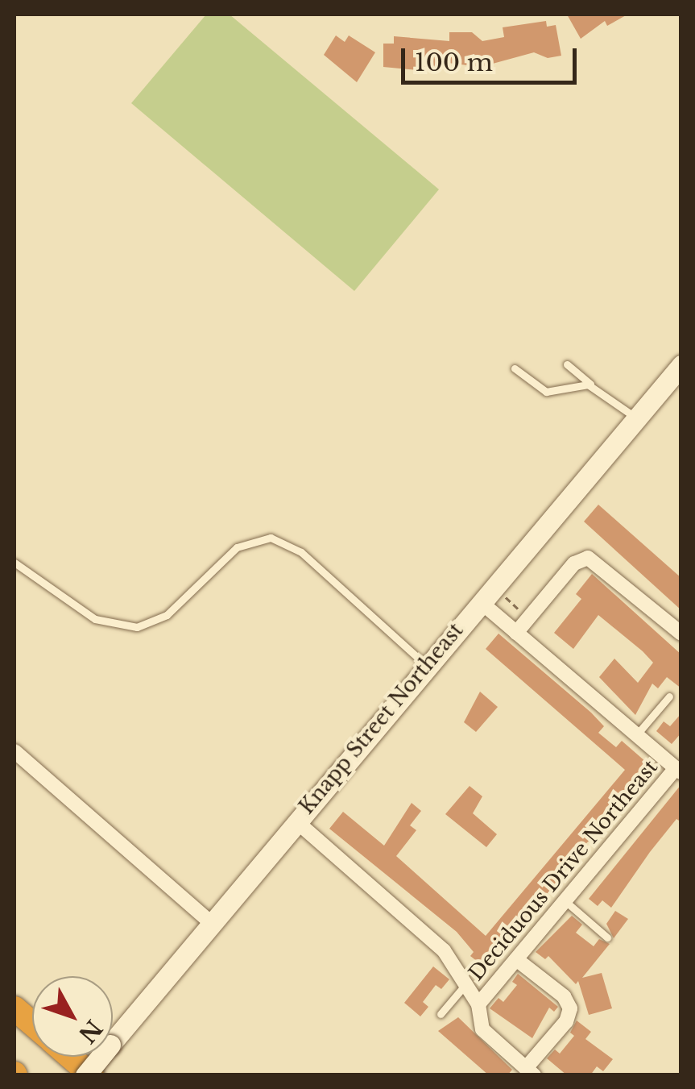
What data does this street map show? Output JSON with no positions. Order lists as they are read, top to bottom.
{
  "streets": {
    "main road": ["Knapp Street Northeast"],
    "street": ["Deciduous Drive Northeast"]
  },
  "scale_bar": "100 m",
  "north": "bottom right"
}
